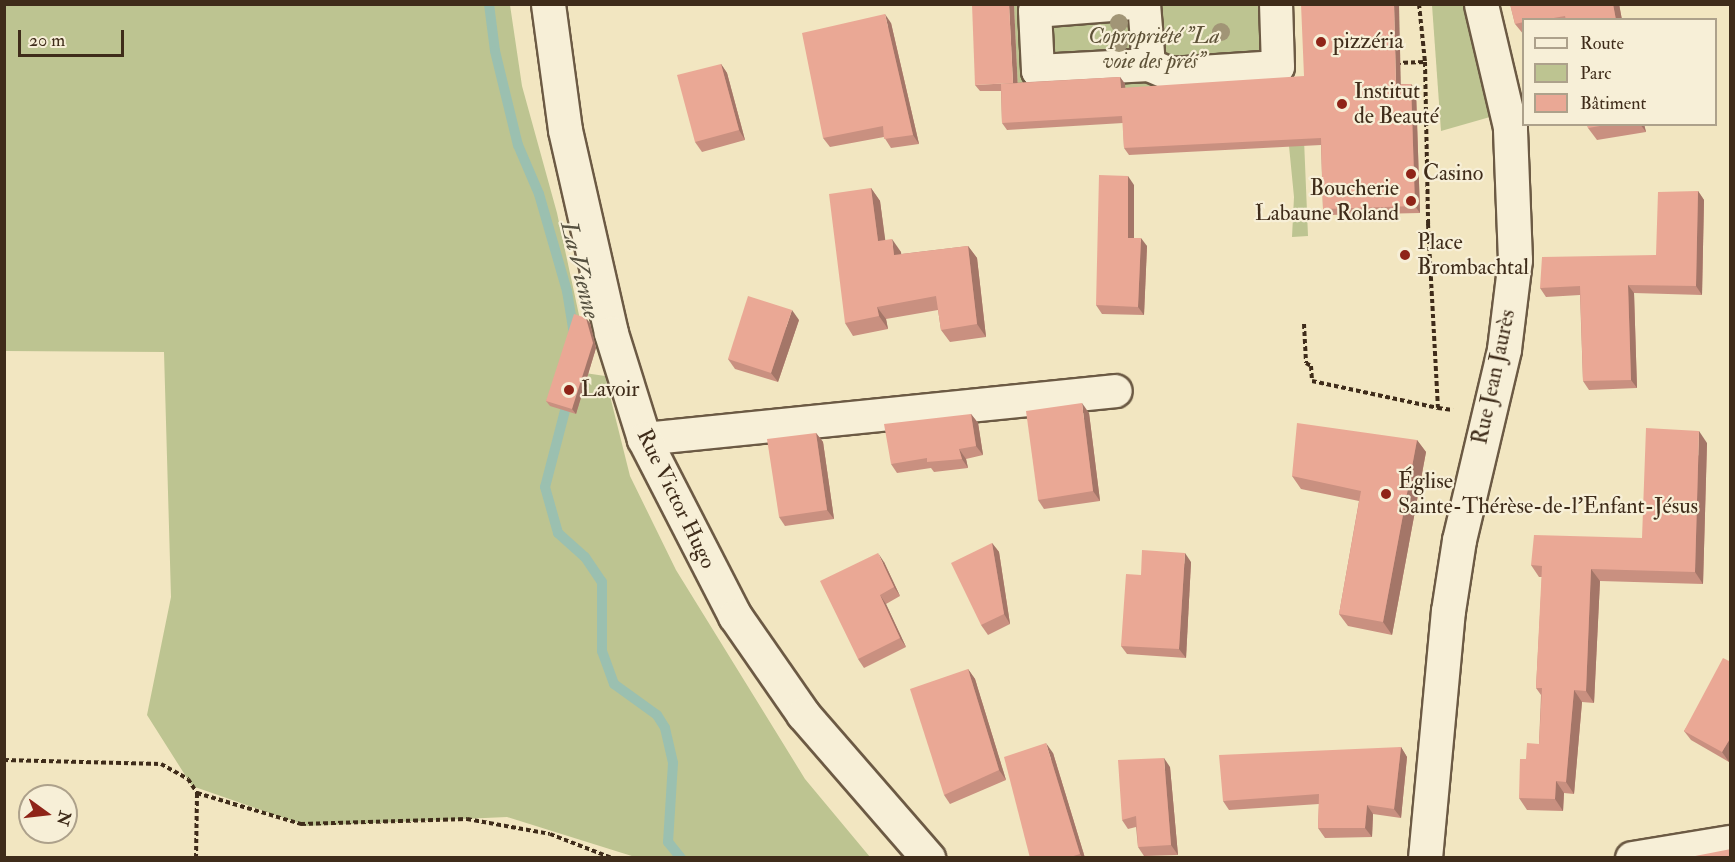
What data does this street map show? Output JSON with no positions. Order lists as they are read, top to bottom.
{
  "streets": {
    "street": ["Rue Jean Jaurès", "Rue Victor Hugo"]
  },
  "water": ["La Vienne"],
  "parks": ["Copropriété \"La voie des prés\""],
  "places": [
    "pizzéria",
    "Institut de Beauté",
    "Casino",
    "Boucherie Labaune Roland",
    "Place Brombachtal",
    "Lavoir",
    "Église Sainte-Thérèse-de-l'Enfant-Jésus"
  ],
  "legend": ["Route", "Parc", "Bâtiment"],
  "scale_bar": "20 m",
  "north": "right"
}
